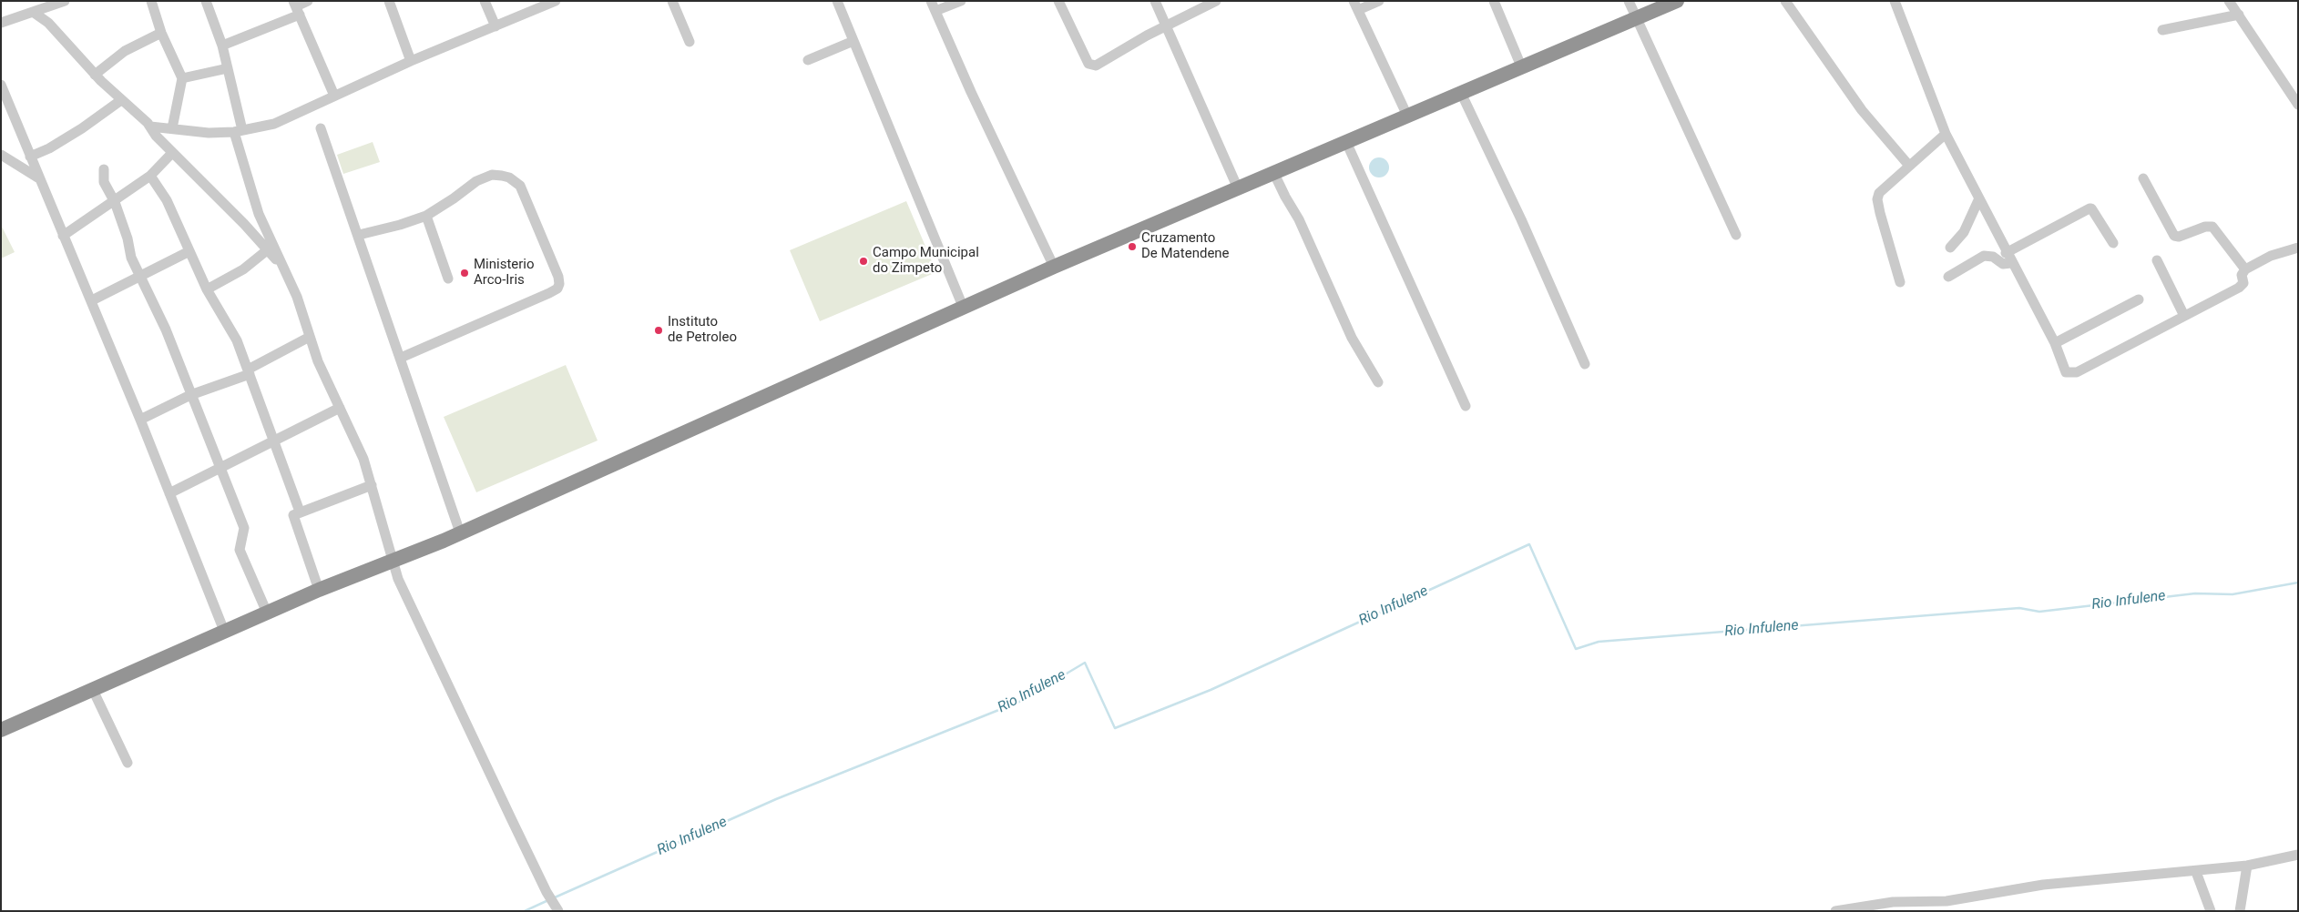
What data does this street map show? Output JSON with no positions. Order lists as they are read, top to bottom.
{
  "water": ["Rio Infulene"],
  "places": [
    "Cruzamento De Matendene",
    "Campo Municipal do Zimpeto",
    "Ministerio Arco-Iris",
    "Instituto de Petroleo"
  ]
}
